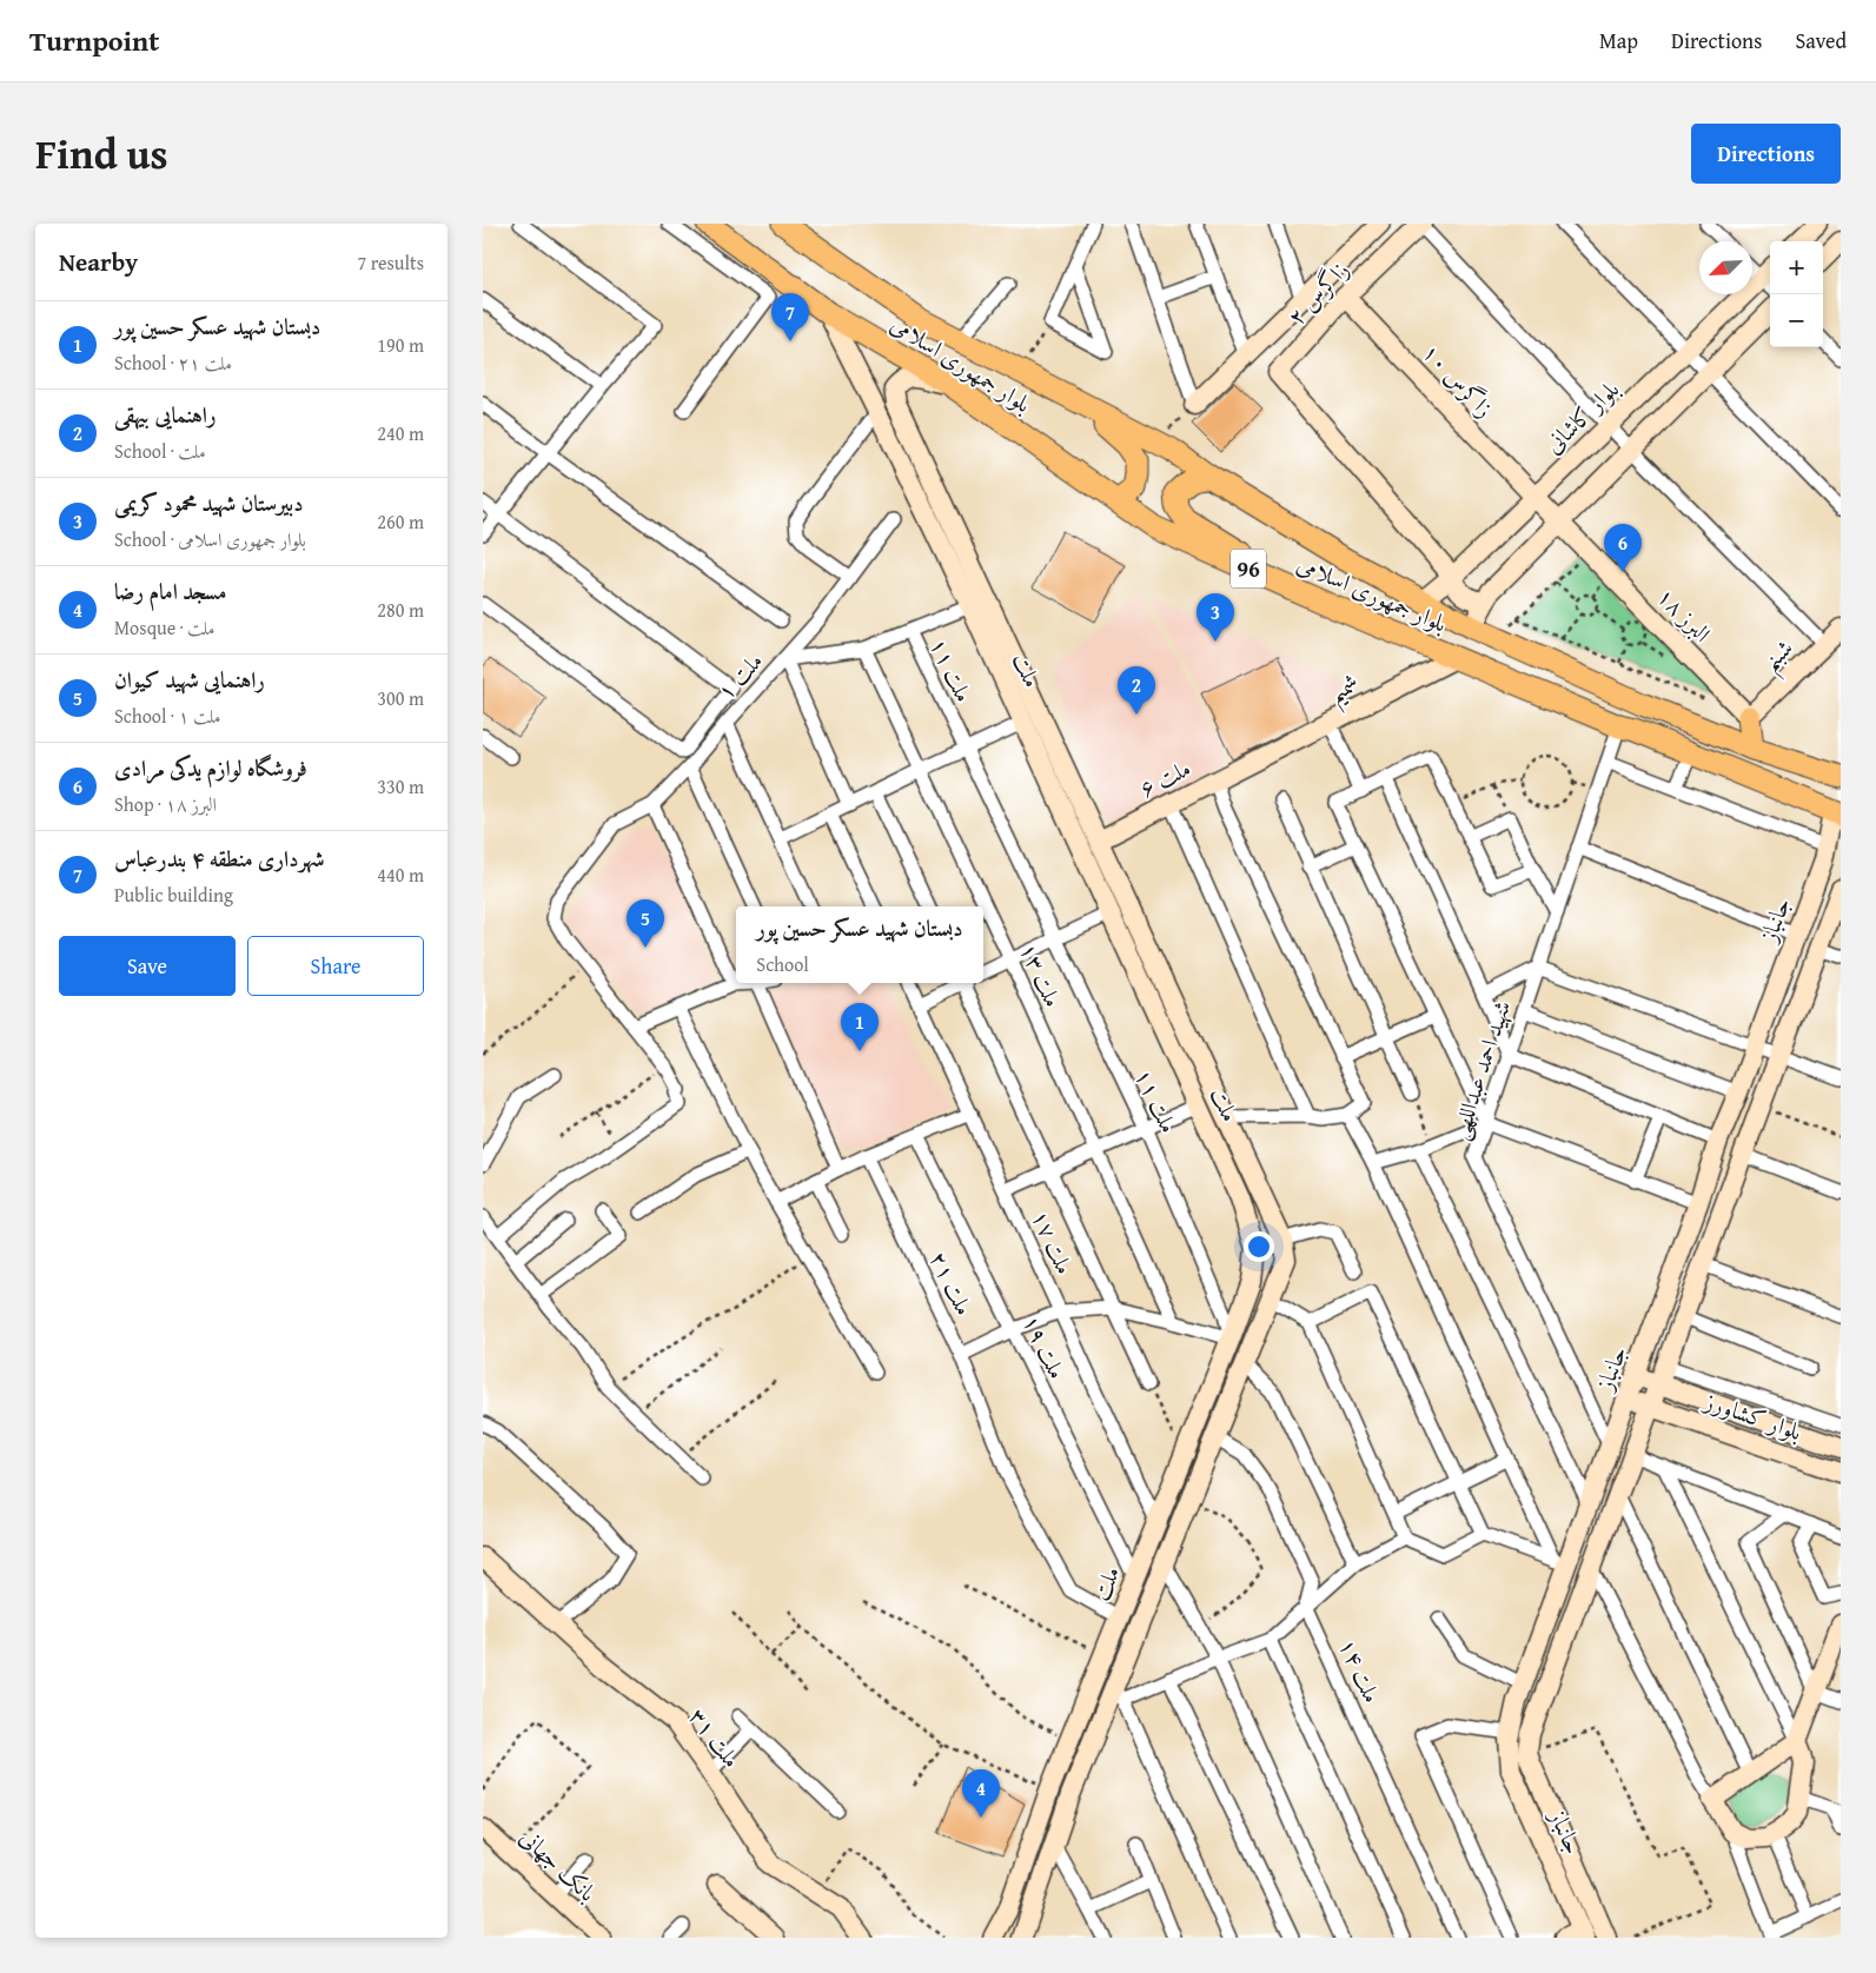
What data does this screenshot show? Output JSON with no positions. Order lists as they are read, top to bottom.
{
  "streets": {
    "main road": [
      "زاگرس ۲",
      "بلوار جمهوری اسلامی",
      "زاگرس ۱۰",
      "بلوار کاشانی",
      "96",
      "البرز ۱۸",
      "شبنم",
      "ملت",
      "شمیم",
      "ملت ۶",
      "جانباز",
      "بلوار کشاورز",
      "ملت ۳۱",
      "بانک جهانی"
    ],
    "street": [
      "ملت ۱۱",
      "ملت ۱",
      "ملت ۱۳",
      "شهید احمد عبداللهی",
      "ملت ۱۷",
      "ملت ۲۱",
      "ملت ۱۹",
      "ملت ۱۴"
    ]
  },
  "crossings": [
    ["زاگرس ۲", "زاگرس ۱۰"],
    ["زاگرس ۲", "بلوار کاشانی"],
    ["بلوار جمهوری اسلامی", "بلوار کاشانی"],
    ["بلوار جمهوری اسلامی", "ملت"],
    ["بلوار جمهوری اسلامی", "شمیم"],
    ["بلوار جمهوری اسلامی", "جانباز"],
    ["بلوار جمهوری اسلامی", "شهید احمد عبداللهی"],
    ["زاگرس ۱۰", "بلوار کاشانی"],
    ["زاگرس ۱۰", "البرز ۱۸"],
    ["البرز ۱۸", "شبنم"],
    ["ملت ۱۱", "ملت"],
    ["ملت", "ملت ۶"],
    ["ملت", "ملت ۱۷"],
    ["ملت", "ملت ۲۱"],
    ["ملت", "ملت ۱۹"],
    ["شمیم", "ملت ۶"],
    ["جانباز", "شهید احمد عبداللهی"],
    ["جانباز", "بلوار کشاورز"]
  ],
  "north": "bottom left",
  "page": {
    "header": "Turnpoint",
    "nav": ["Map", "Directions", "Saved"],
    "title": "Find us",
    "buttons": [
      "Directions",
      ["Save", "Share"]
    ],
    "heading": ["Nearby", "7 results"],
    "map_buttons": ["+", "−"],
    "pins": [
      "7",
      "6",
      "3",
      "2",
      "5",
      "1",
      "4"
    ],
    "list": [
      {
        "mark": "1",
        "name": "دبستان شهید عسکر حسین پور",
        "note": "School · ملت ۲۱",
        "value": "190 m"
      },
      {
        "mark": "2",
        "name": "راهنمایی بیهقی",
        "note": "School · ملت",
        "value": "240 m"
      },
      {
        "mark": "3",
        "name": "دبیرستان شهید محمود کریمی",
        "note": "School · بلوار جمهوری اسلامی",
        "value": "260 m"
      },
      {
        "mark": "4",
        "name": "مسجد امام رضا",
        "note": "Mosque · ملت",
        "value": "280 m"
      },
      {
        "mark": "5",
        "name": "راهنمایی شهید کیوان",
        "note": "School · ملت ۱",
        "value": "300 m"
      },
      {
        "mark": "6",
        "name": "فروشگاه لوازم یدکی مرادی",
        "note": "Shop · البرز ۱۸",
        "value": "330 m"
      },
      {
        "mark": "7",
        "name": "شهرداری منطقه ۴ بندرعباس",
        "note": "Public building",
        "value": "440 m"
      }
    ],
    "popup": ["دبستان شهید عسکر حسین پور", "School"]
  }
}
